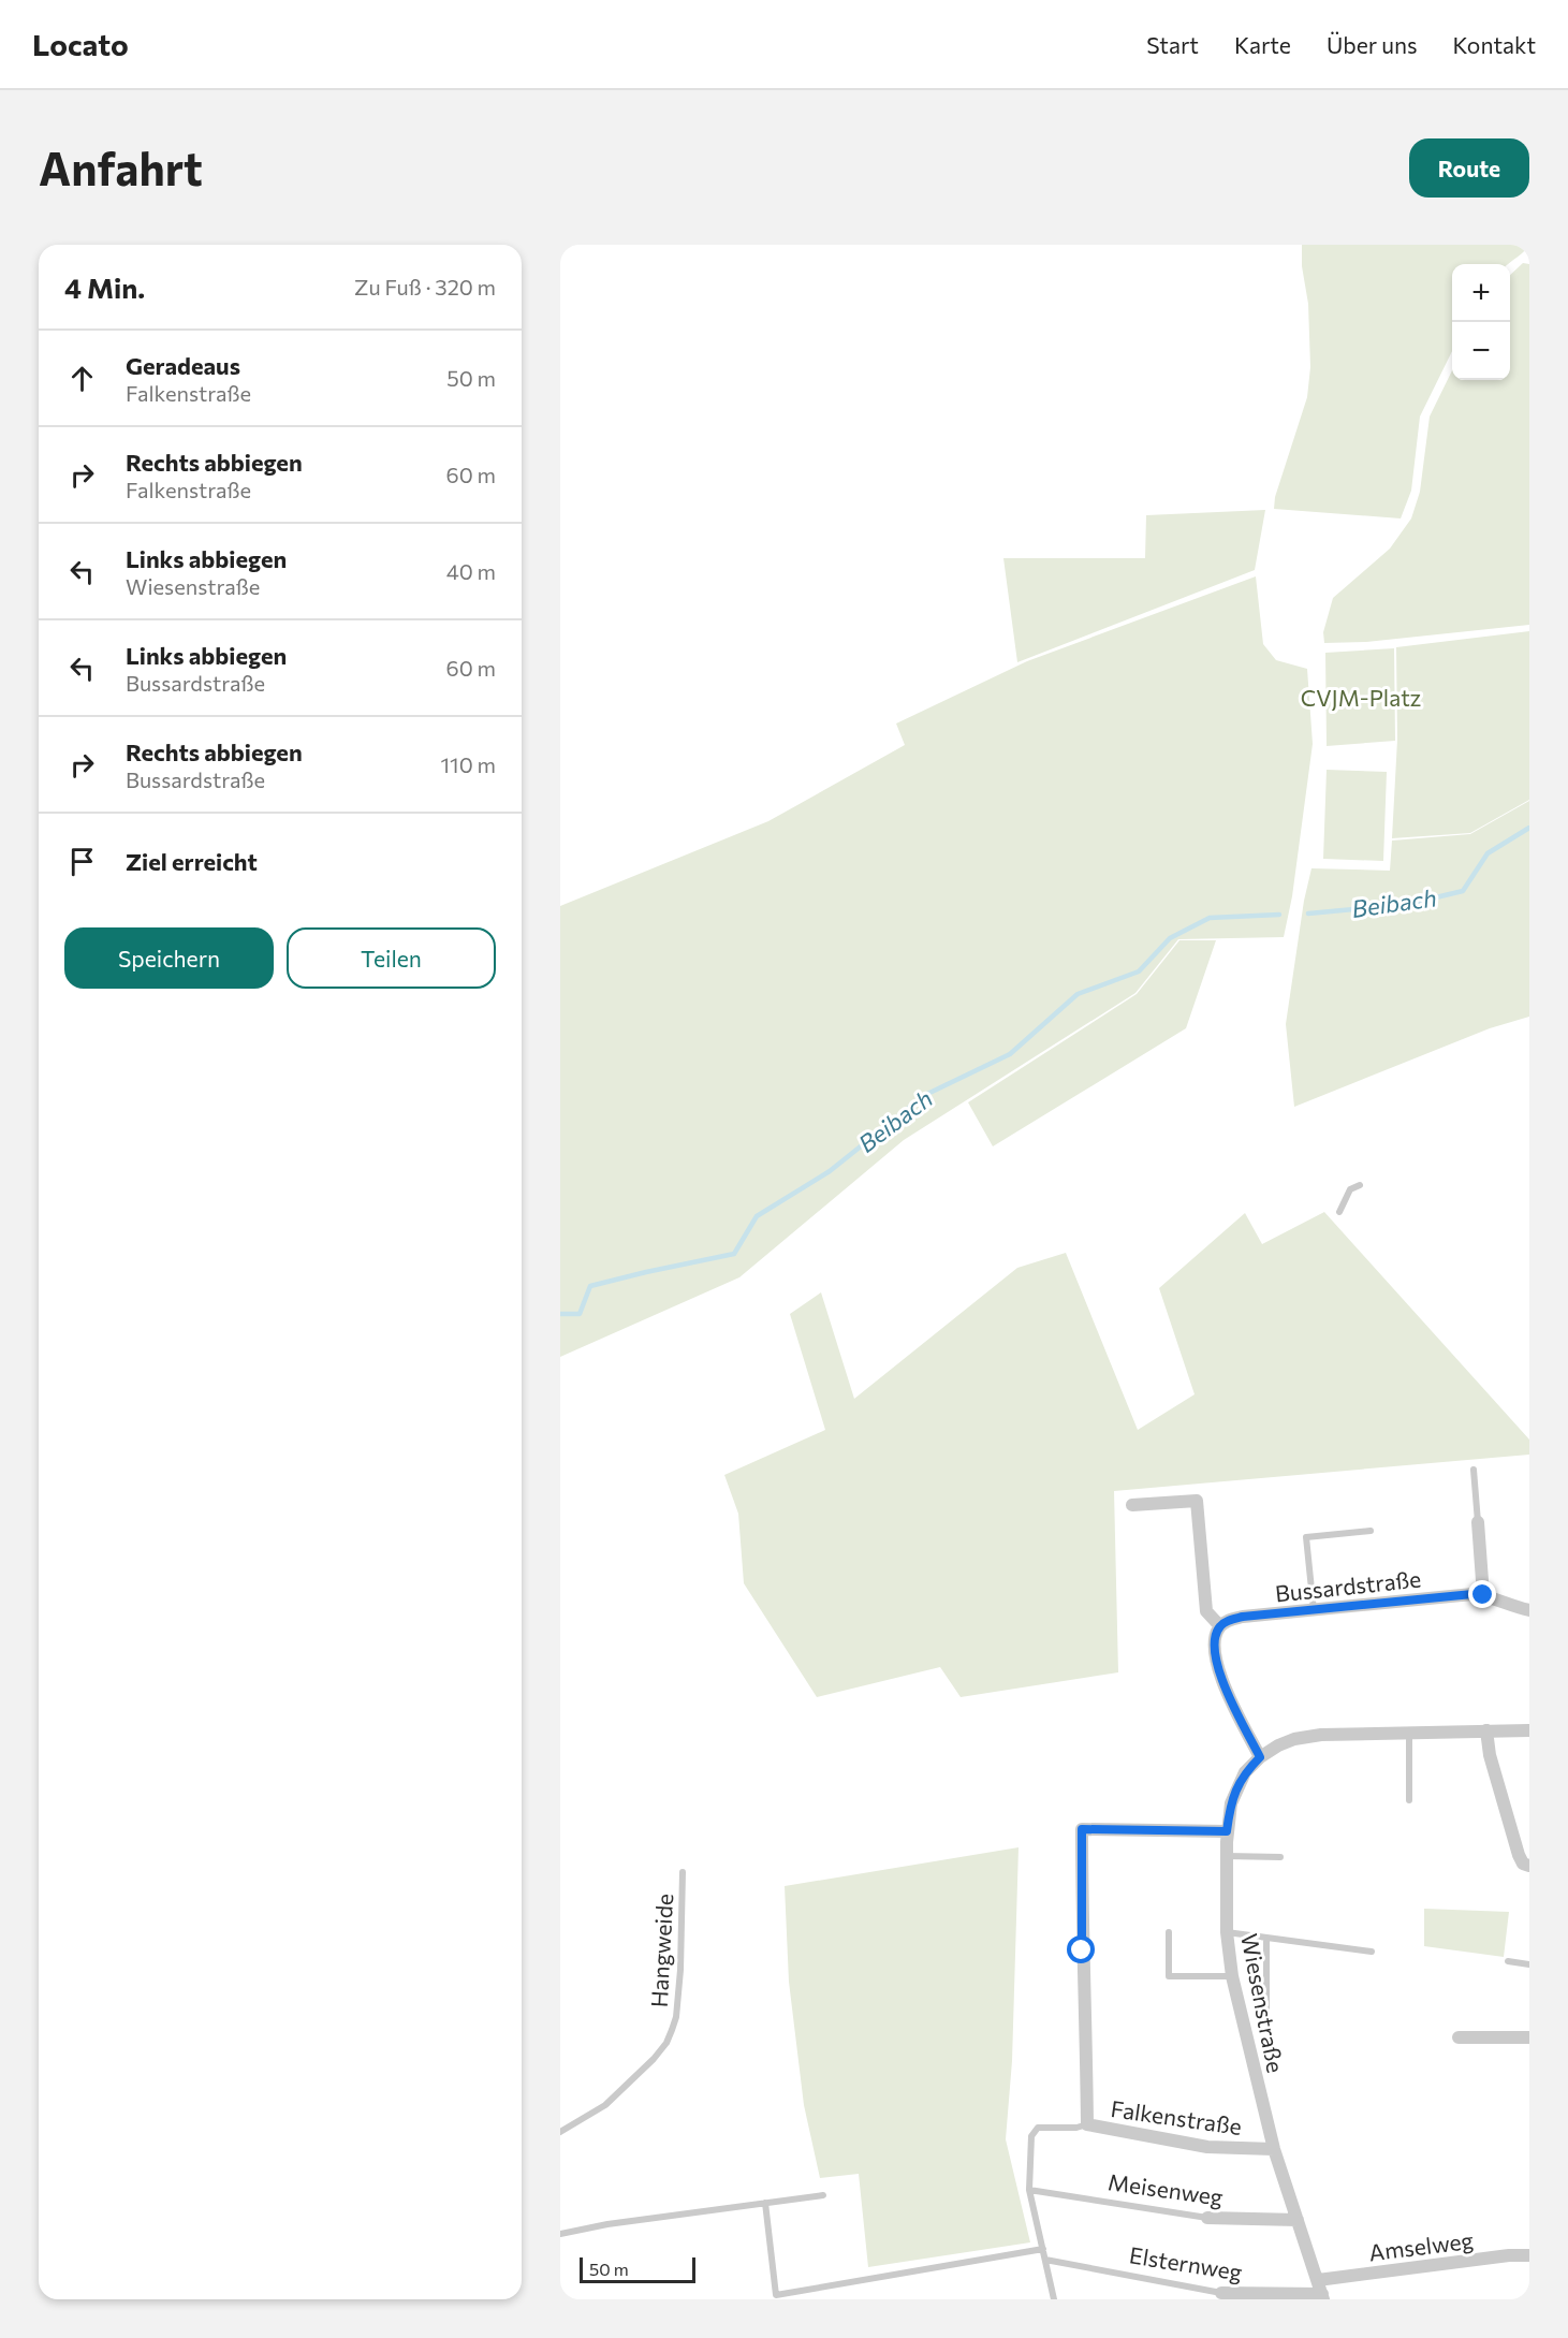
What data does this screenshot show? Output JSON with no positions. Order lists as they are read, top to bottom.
{
  "streets": {
    "street": [
      "Bussardstraße",
      "Wiesenstraße",
      "Falkenstraße",
      "Meisenweg",
      "Amselweg",
      "Elsternweg"
    ],
    "lane": ["Hangweide"]
  },
  "crossings": [
    ["Wiesenstraße", "Falkenstraße"],
    ["Wiesenstraße", "Meisenweg"],
    ["Wiesenstraße", "Amselweg"],
    ["Wiesenstraße", "Elsternweg"]
  ],
  "water": ["Beibach"],
  "parks": ["CVJM-Platz"],
  "scale_bar": "50 m",
  "page": {
    "header": "Locato",
    "nav": [
      "Start",
      "Karte",
      "Über uns",
      "Kontakt"
    ],
    "buttons": [
      "Route",
      ["Speichern", "Teilen"]
    ],
    "title": "Anfahrt",
    "heading": ["4 Min.", "Zu Fuß · 320 m"],
    "map_buttons": ["+", "−"],
    "list": [
      ["Geradeaus", "Falkenstraße", "50 m"],
      ["Rechts abbiegen", "Falkenstraße", "60 m"],
      ["Links abbiegen", "Wiesenstraße", "40 m"],
      ["Links abbiegen", "Bussardstraße", "60 m"],
      ["Rechts abbiegen", "Bussardstraße", "110 m"],
      "Ziel erreicht"
    ],
    "scale": "50 m"
  }
}
